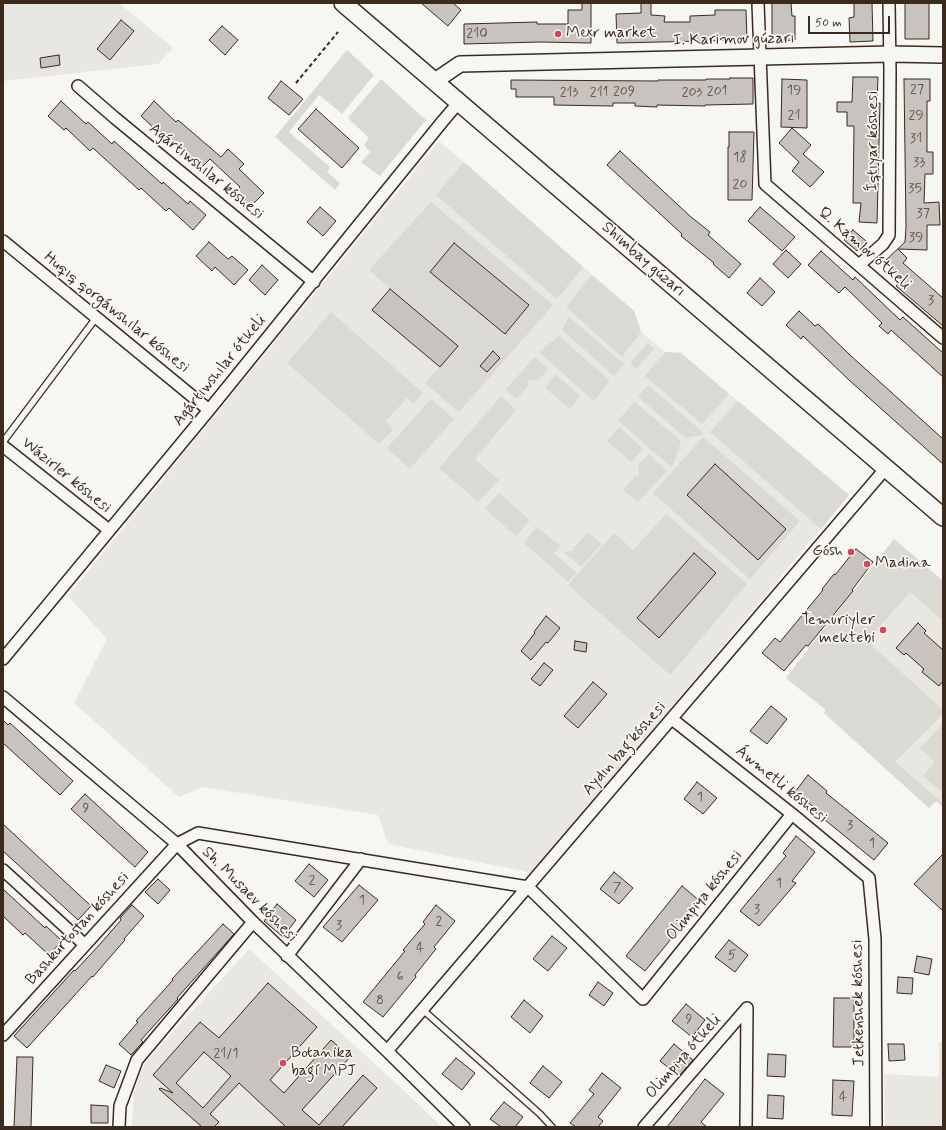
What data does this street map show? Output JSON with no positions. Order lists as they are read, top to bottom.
{
  "streets": {
    "main road": ["Shımbay gúzarı"],
    "street": [
      "I. Karimov gúzarı",
      "Íqtıyar kóshesi",
      "Aǵartıwshılar kóshesi",
      "Q. Kamlov ótkeli",
      "Huqıq qorǵawshılar kóshesi",
      "Aǵartıwshılar ótkeli",
      "Wázirler kóshesi",
      "Aydın baǵ kóshesi",
      "Áwmetli kóshesi",
      "Sh. Musaev kóshesi",
      "Olimpiya kóshesi",
      "Bashkurtostan kóshesi",
      "Jetkenshek kóshesi",
      "Olimpiya ótkeli"
    ]
  },
  "crossings": [
    ["I. Karimov gúzarı", "Íqtıyar kóshesi"],
    ["I. Karimov gúzarı", "Q. Kamlov ótkeli"],
    ["I. Karimov gúzarı", "Shımbay gúzarı"],
    ["Íqtıyar kóshesi", "Q. Kamlov ótkeli"],
    ["Aǵartıwshılar kóshesi", "Aǵartıwshılar ótkeli"],
    ["Shımbay gúzarı", "Aǵartıwshılar ótkeli"],
    ["Shımbay gúzarı", "Aydın baǵ kóshesi"],
    ["Huqıq qorǵawshılar kóshesi", "Aǵartıwshılar ótkeli"],
    ["Aǵartıwshılar ótkeli", "Wázirler kóshesi"],
    ["Aydın baǵ kóshesi", "Áwmetli kóshesi"],
    ["Aydın baǵ kóshesi", "Sh. Musaev kóshesi"],
    ["Aydın baǵ kóshesi", "Olimpiya kóshesi"],
    ["Aydın baǵ kóshesi", "Bashkurtostan kóshesi"],
    ["Áwmetli kóshesi", "Olimpiya kóshesi"],
    ["Áwmetli kóshesi", "Jetkenshek kóshesi"],
    ["Sh. Musaev kóshesi", "Bashkurtostan kóshesi"],
    ["Olimpiya kóshesi", "Bashkurtostan kóshesi"]
  ],
  "places": [
    "Mexr market",
    "Gósh",
    "Madina",
    "Temuriyler mektebi",
    "Botanika baǵı MPJ"
  ],
  "house_numbers": [
    "210",
    "27",
    "19",
    "209",
    "201",
    "213",
    "211",
    "203",
    "21",
    "29",
    "31",
    "18",
    "33",
    "20",
    "35",
    "37",
    "39",
    "3",
    "1",
    "9",
    "3",
    "1",
    "2",
    "1",
    "7",
    "1",
    "3",
    "2",
    "3",
    "4",
    "5",
    "6",
    "8",
    "9",
    "21/1",
    "4"
  ],
  "scale_bar": "50 m"
}
